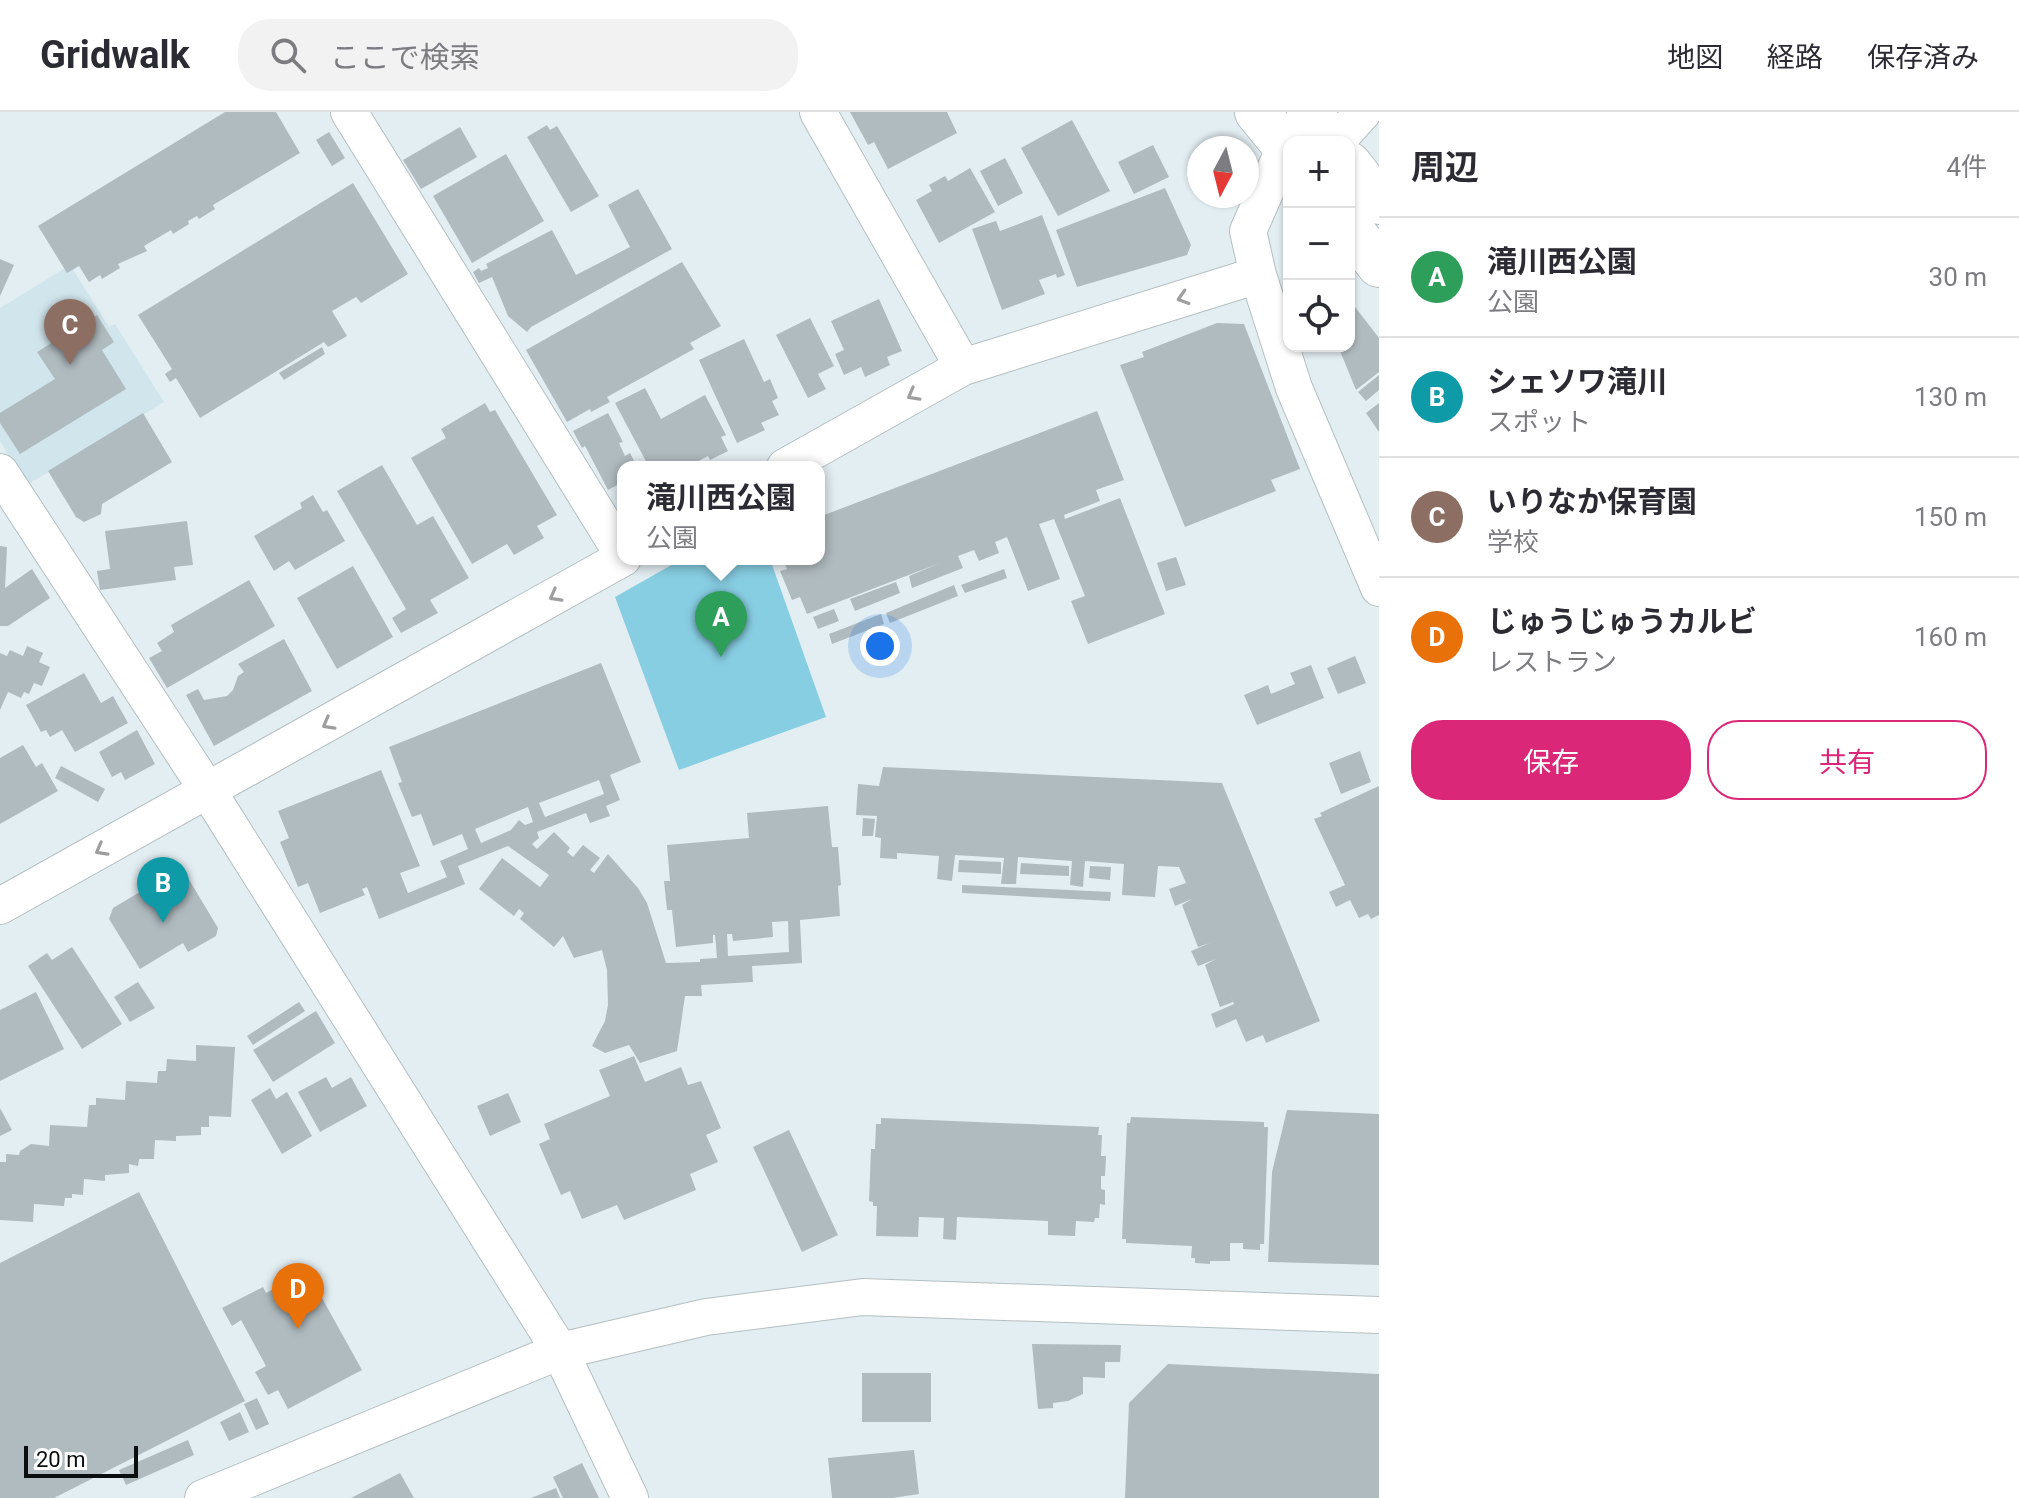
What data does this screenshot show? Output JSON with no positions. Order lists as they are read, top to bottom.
{
  "scale_bar": "20 m",
  "north": "bottom",
  "page": {
    "header": "Gridwalk",
    "search": "ここで検索",
    "nav": ["地図", "経路", "保存済み"],
    "heading": ["周辺", "4件"],
    "map_buttons": ["+", "−"],
    "list": [
      {
        "mark": "A",
        "name": "滝川西公園",
        "note": "公園",
        "value": "30 m"
      },
      {
        "mark": "B",
        "name": "シェソワ滝川",
        "note": "スポット",
        "value": "130 m"
      },
      {
        "mark": "C",
        "name": "いりなか保育園",
        "note": "学校",
        "value": "150 m"
      },
      {
        "mark": "D",
        "name": "じゅうじゅうカルビ",
        "note": "レストラン",
        "value": "160 m"
      }
    ],
    "pins": [
      "C",
      "A",
      "B",
      "D"
    ],
    "popup": ["滝川西公園", "公園"],
    "buttons": ["保存", "共有"],
    "scale": "20 m"
  }
}
